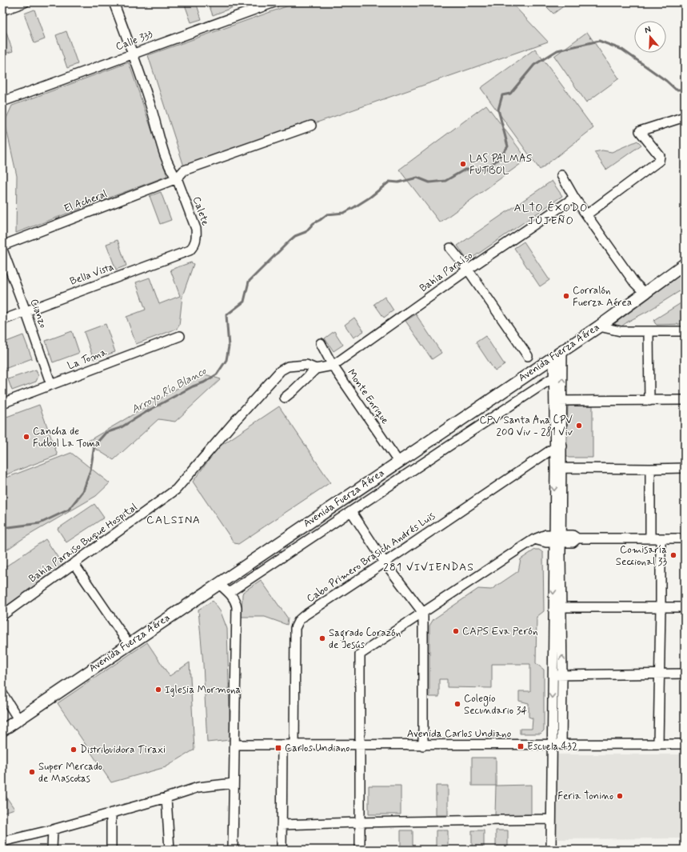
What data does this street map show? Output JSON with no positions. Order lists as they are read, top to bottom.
{
  "streets": {
    "main road": ["Avenida Fuerza Aérea"],
    "street": [
      "Calle 333",
      "El Acheral",
      "Calete",
      "Bahía Paraíso",
      "Bella Vista",
      "Cianzo",
      "La Toma",
      "Monte Enrique",
      "Bahía Paraiso Buque Hospital",
      "Cabo Primero Brasich Andrés Luis",
      "Avenida Carlos Undiano"
    ]
  },
  "crossings": [
    ["Calle 333", "Calete"],
    ["El Acheral", "Calete"],
    ["Calete", "Bella Vista"],
    ["Bahía Paraíso", "Monte Enrique"],
    ["Bella Vista", "Cianzo"],
    ["Cianzo", "La Toma"],
    ["Avenida Fuerza Aérea", "Monte Enrique"],
    ["Cabo Primero Brasich Andrés Luis", "Avenida Carlos Undiano"]
  ],
  "districts": ["ALTO ÉXODO JUJEÑO", "CALSINA", "281 VIVIENDAS"],
  "water": ["Arroyo Río Blanco"],
  "places": {
    "other": [
      "LAS PALMAS FUTBOL",
      "Corralón Fuerza Aérea",
      "CPV Santa Ana CPV 200 Viv - 281 Viv",
      "Cancha de Futbol La Toma",
      "Comisaría Seccional 33",
      "CAPS Eva Perón",
      "Sagrado Corazón de Jesús",
      "Iglesia Mormona",
      "Colegio Secundario 34",
      "Distribuidora Tiraxi",
      "Super Mercado de Mascotas",
      "Feria Tonino"
    ],
    "transit": ["Escuela 432", "Carlos Undiano"]
  },
  "north": "top"
}
